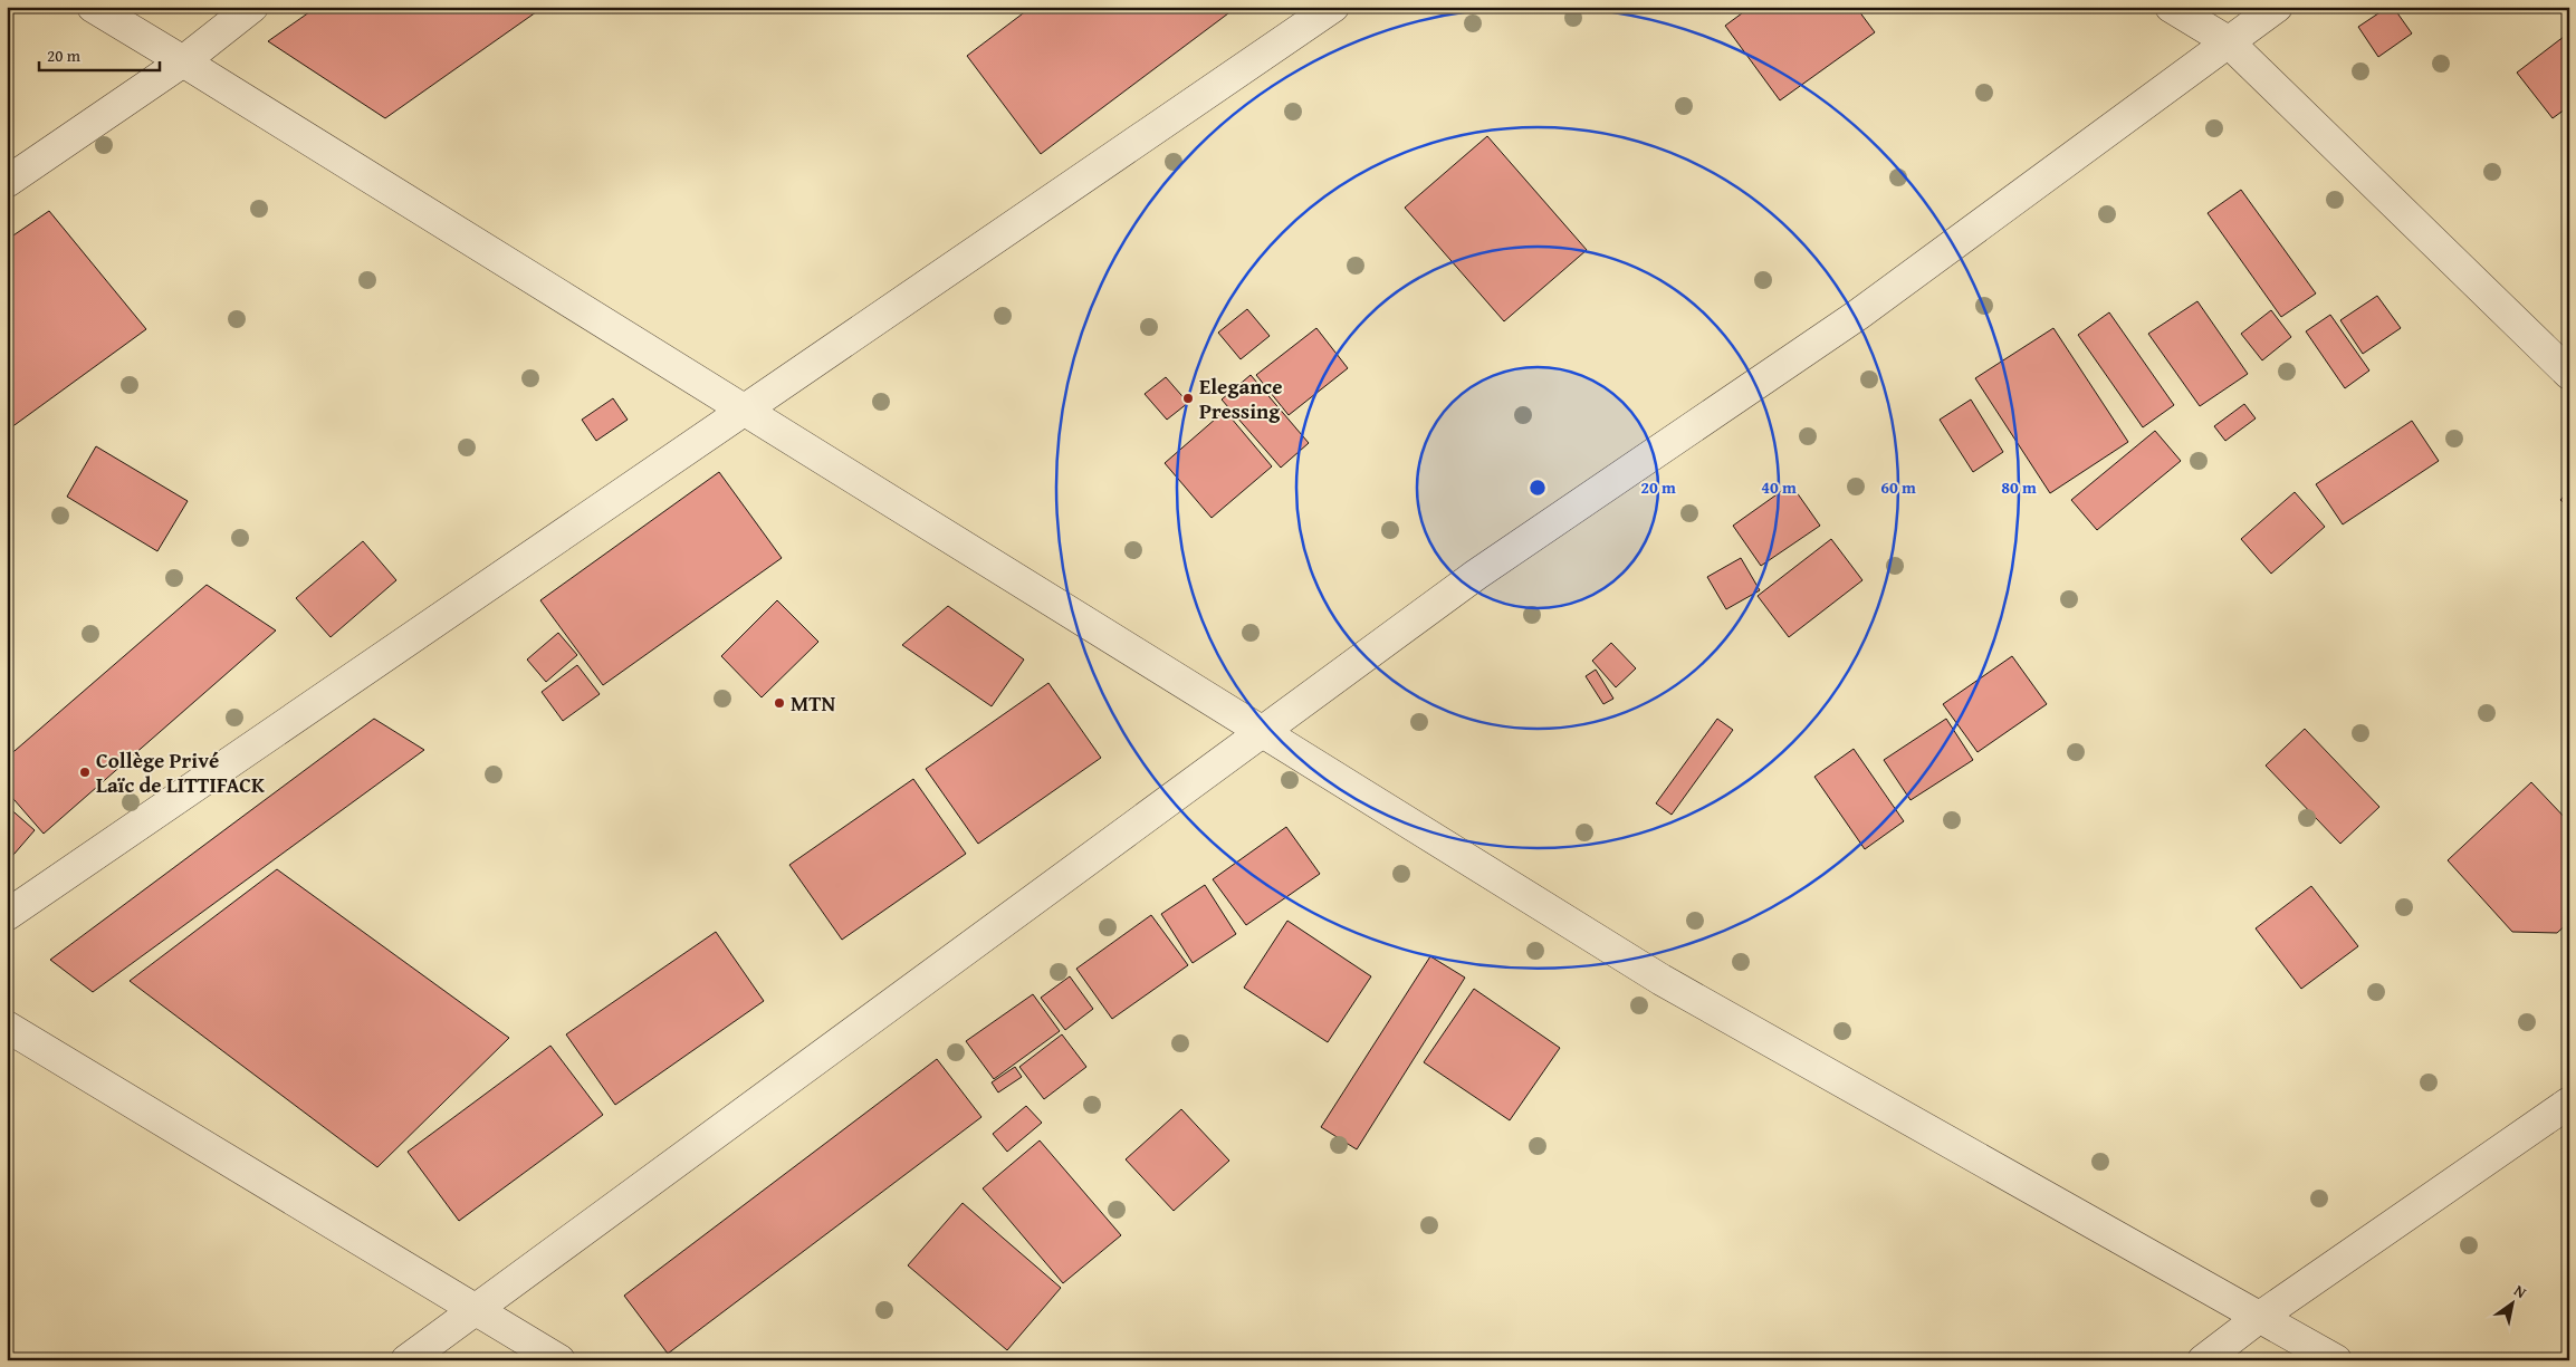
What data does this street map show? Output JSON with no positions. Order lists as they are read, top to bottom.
{
  "places": ["Elegance Pressing", "MTN", "Collège Privé Laïc de LITTIFACK"],
  "scale_bar": "20 m",
  "north": "top right",
  "rings": [
    "20 m",
    "40 m",
    "60 m",
    "80 m"
  ]
}
